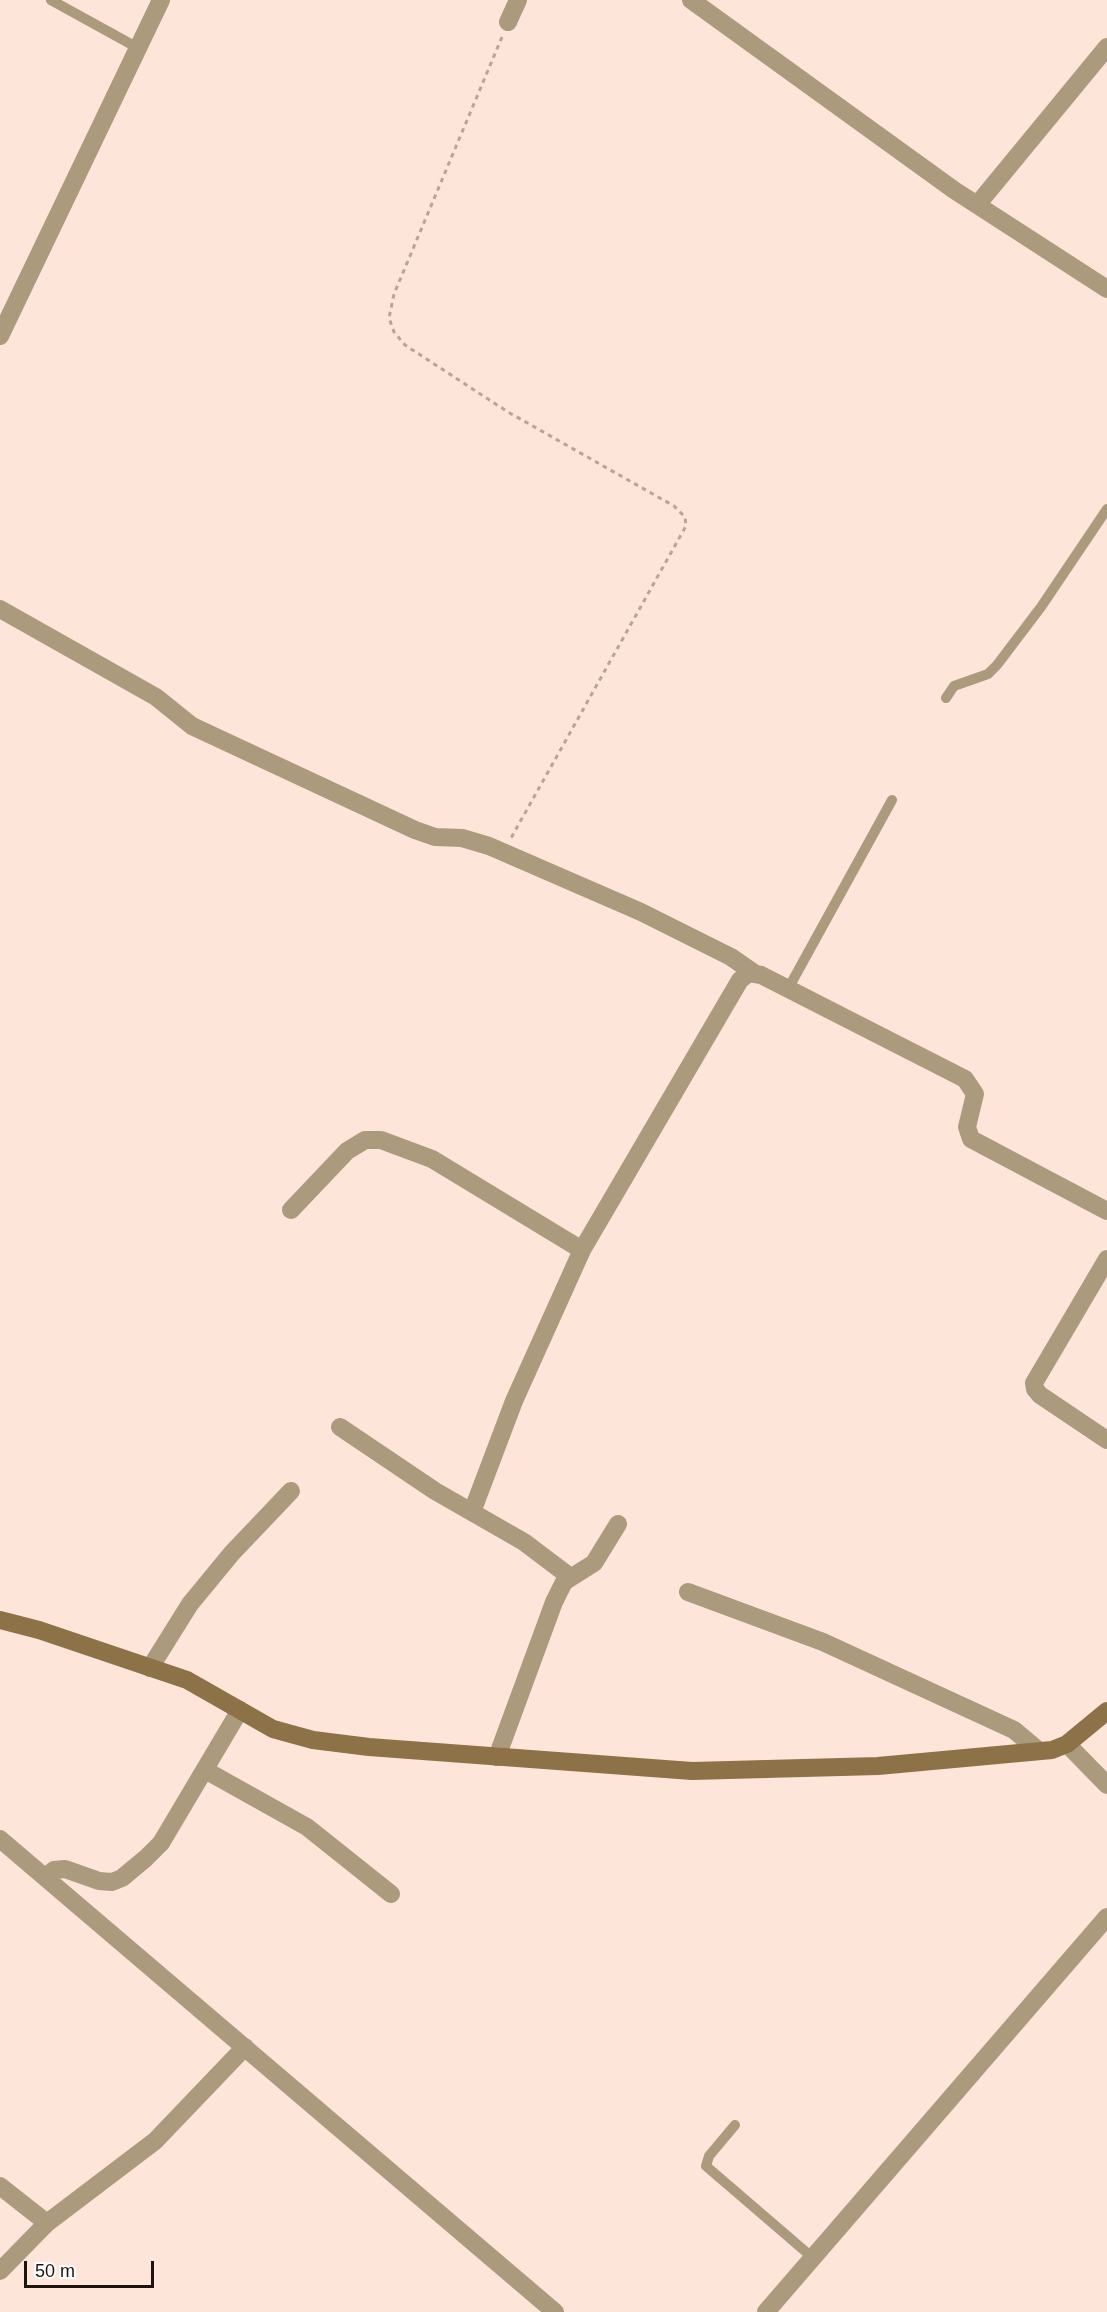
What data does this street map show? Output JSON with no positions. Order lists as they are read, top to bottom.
{
  "scale_bar": "50 m"
}
